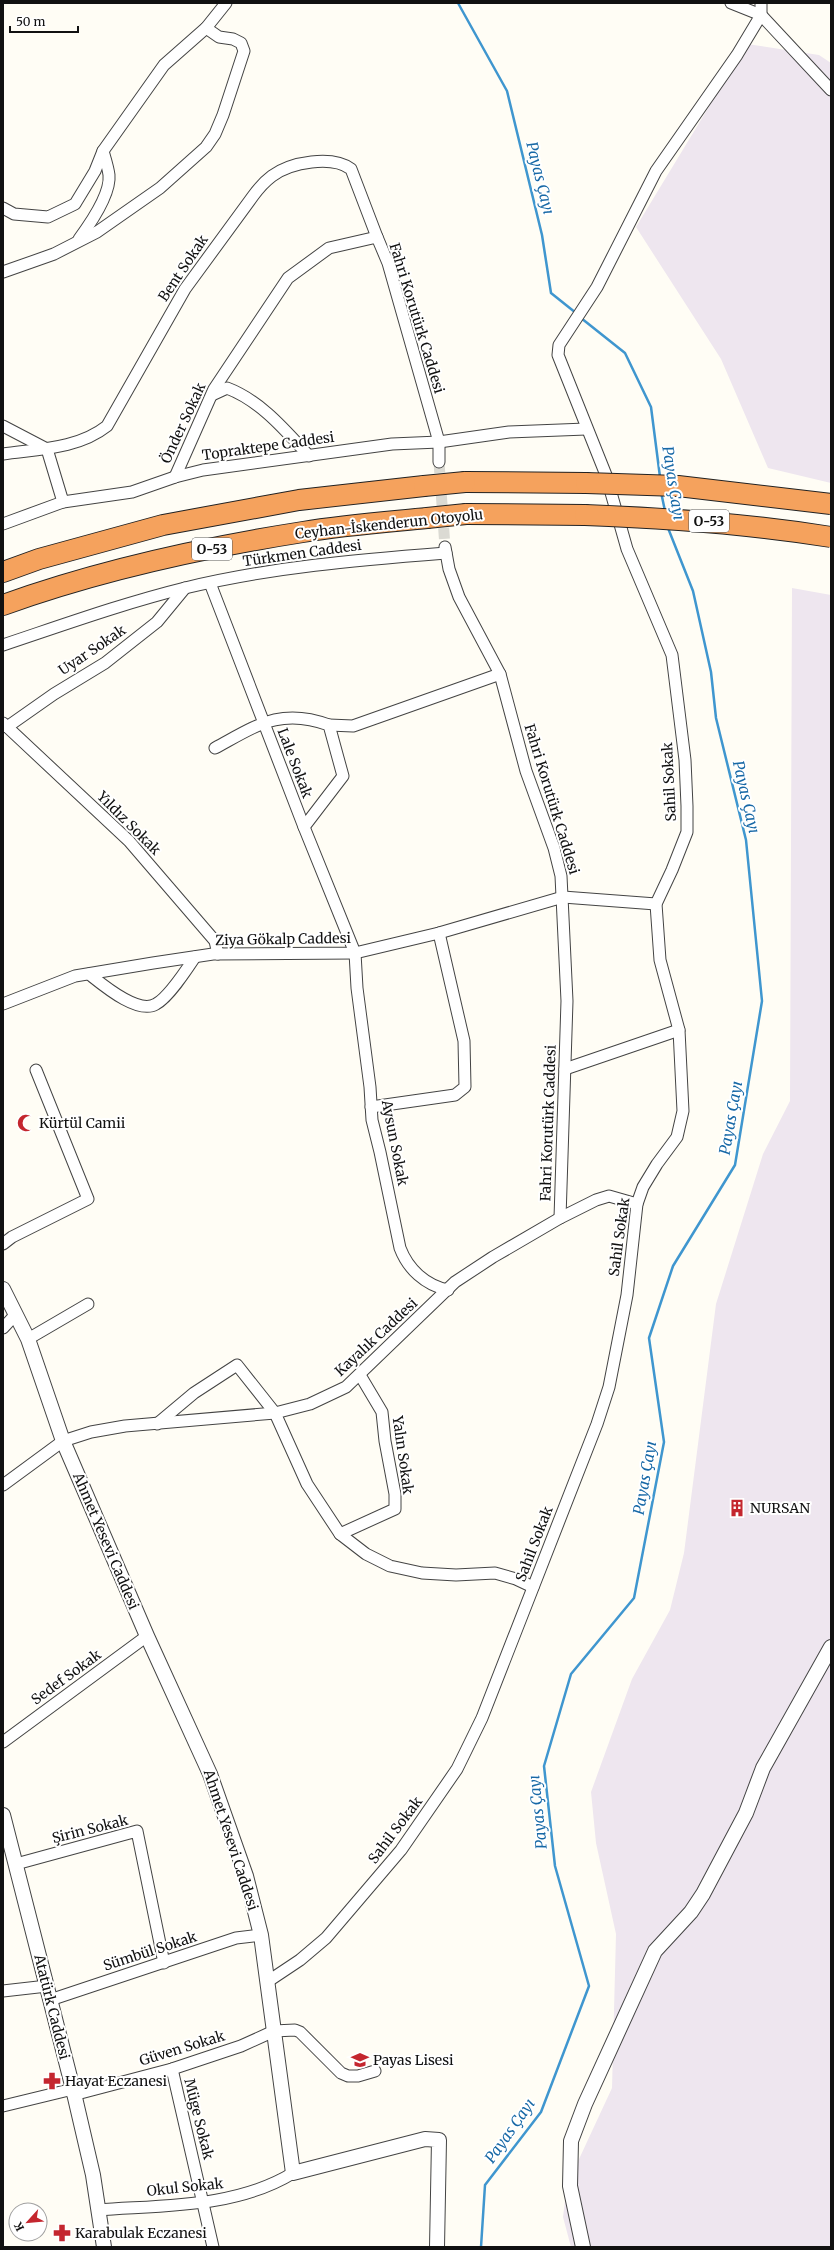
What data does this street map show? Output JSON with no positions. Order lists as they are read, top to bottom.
{
  "streets": {
    "highway": ["O-53", "Ceyhan-İskenderun Otoyolu"],
    "street": [
      "Bent Sokak",
      "Fahri Korutürk Caddesi",
      "Önder Sokak",
      "Topraktepe Caddesi",
      "Türkmen Caddesi",
      "Uyar Sokak",
      "Lale Sokak",
      "Sahil Sokak",
      "Yıldız Sokak",
      "Ziya Gökalp Caddesi",
      "Aysun Sokak",
      "Kayalık Caddesi",
      "Yalın Sokak",
      "Ahmet Yesevi Caddesi",
      "Sedef Sokak",
      "Şirin Sokak",
      "Sümbül Sokak",
      "Atatürk Caddesi",
      "Güven Sokak",
      "Müge Sokak",
      "Okul Sokak"
    ]
  },
  "crossings": [
    ["Bent Sokak", "Fahri Korutürk Caddesi"],
    ["Fahri Korutürk Caddesi", "Önder Sokak"],
    ["Fahri Korutürk Caddesi", "Topraktepe Caddesi"],
    ["Fahri Korutürk Caddesi", "Türkmen Caddesi"],
    ["Fahri Korutürk Caddesi", "Ziya Gökalp Caddesi"],
    ["Fahri Korutürk Caddesi", "Kayalık Caddesi"],
    ["Önder Sokak", "Topraktepe Caddesi"],
    ["Topraktepe Caddesi", "Sahil Sokak"],
    ["Türkmen Caddesi", "Uyar Sokak"],
    ["Türkmen Caddesi", "Lale Sokak"],
    ["Uyar Sokak", "Yıldız Sokak"],
    ["Lale Sokak", "Ziya Gökalp Caddesi"],
    ["Lale Sokak", "Aysun Sokak"],
    ["Sahil Sokak", "Kayalık Caddesi"],
    ["Sahil Sokak", "Ahmet Yesevi Caddesi"],
    ["Yıldız Sokak", "Ziya Gökalp Caddesi"],
    ["Ziya Gökalp Caddesi", "Aysun Sokak"],
    ["Aysun Sokak", "Kayalık Caddesi"],
    ["Kayalık Caddesi", "Yalın Sokak"],
    ["Kayalık Caddesi", "Ahmet Yesevi Caddesi"],
    ["Ahmet Yesevi Caddesi", "Sedef Sokak"],
    ["Ahmet Yesevi Caddesi", "Sümbül Sokak"],
    ["Ahmet Yesevi Caddesi", "Güven Sokak"],
    ["Ahmet Yesevi Caddesi", "Okul Sokak"],
    ["Şirin Sokak", "Sümbül Sokak"],
    ["Şirin Sokak", "Atatürk Caddesi"],
    ["Sümbül Sokak", "Atatürk Caddesi"],
    ["Atatürk Caddesi", "Güven Sokak"],
    ["Atatürk Caddesi", "Okul Sokak"],
    ["Güven Sokak", "Müge Sokak"],
    ["Müge Sokak", "Okul Sokak"]
  ],
  "water": ["Payas Çayı"],
  "places": {
    "mosque": ["Kürtül Camii"],
    "building": ["NURSAN"],
    "school or university": ["Payas Lisesi"],
    "pharmacy": ["Hayat Eczanesi", "Karabulak Eczanesi"]
  },
  "scale_bar": "50 m",
  "north": "bottom left"
}
